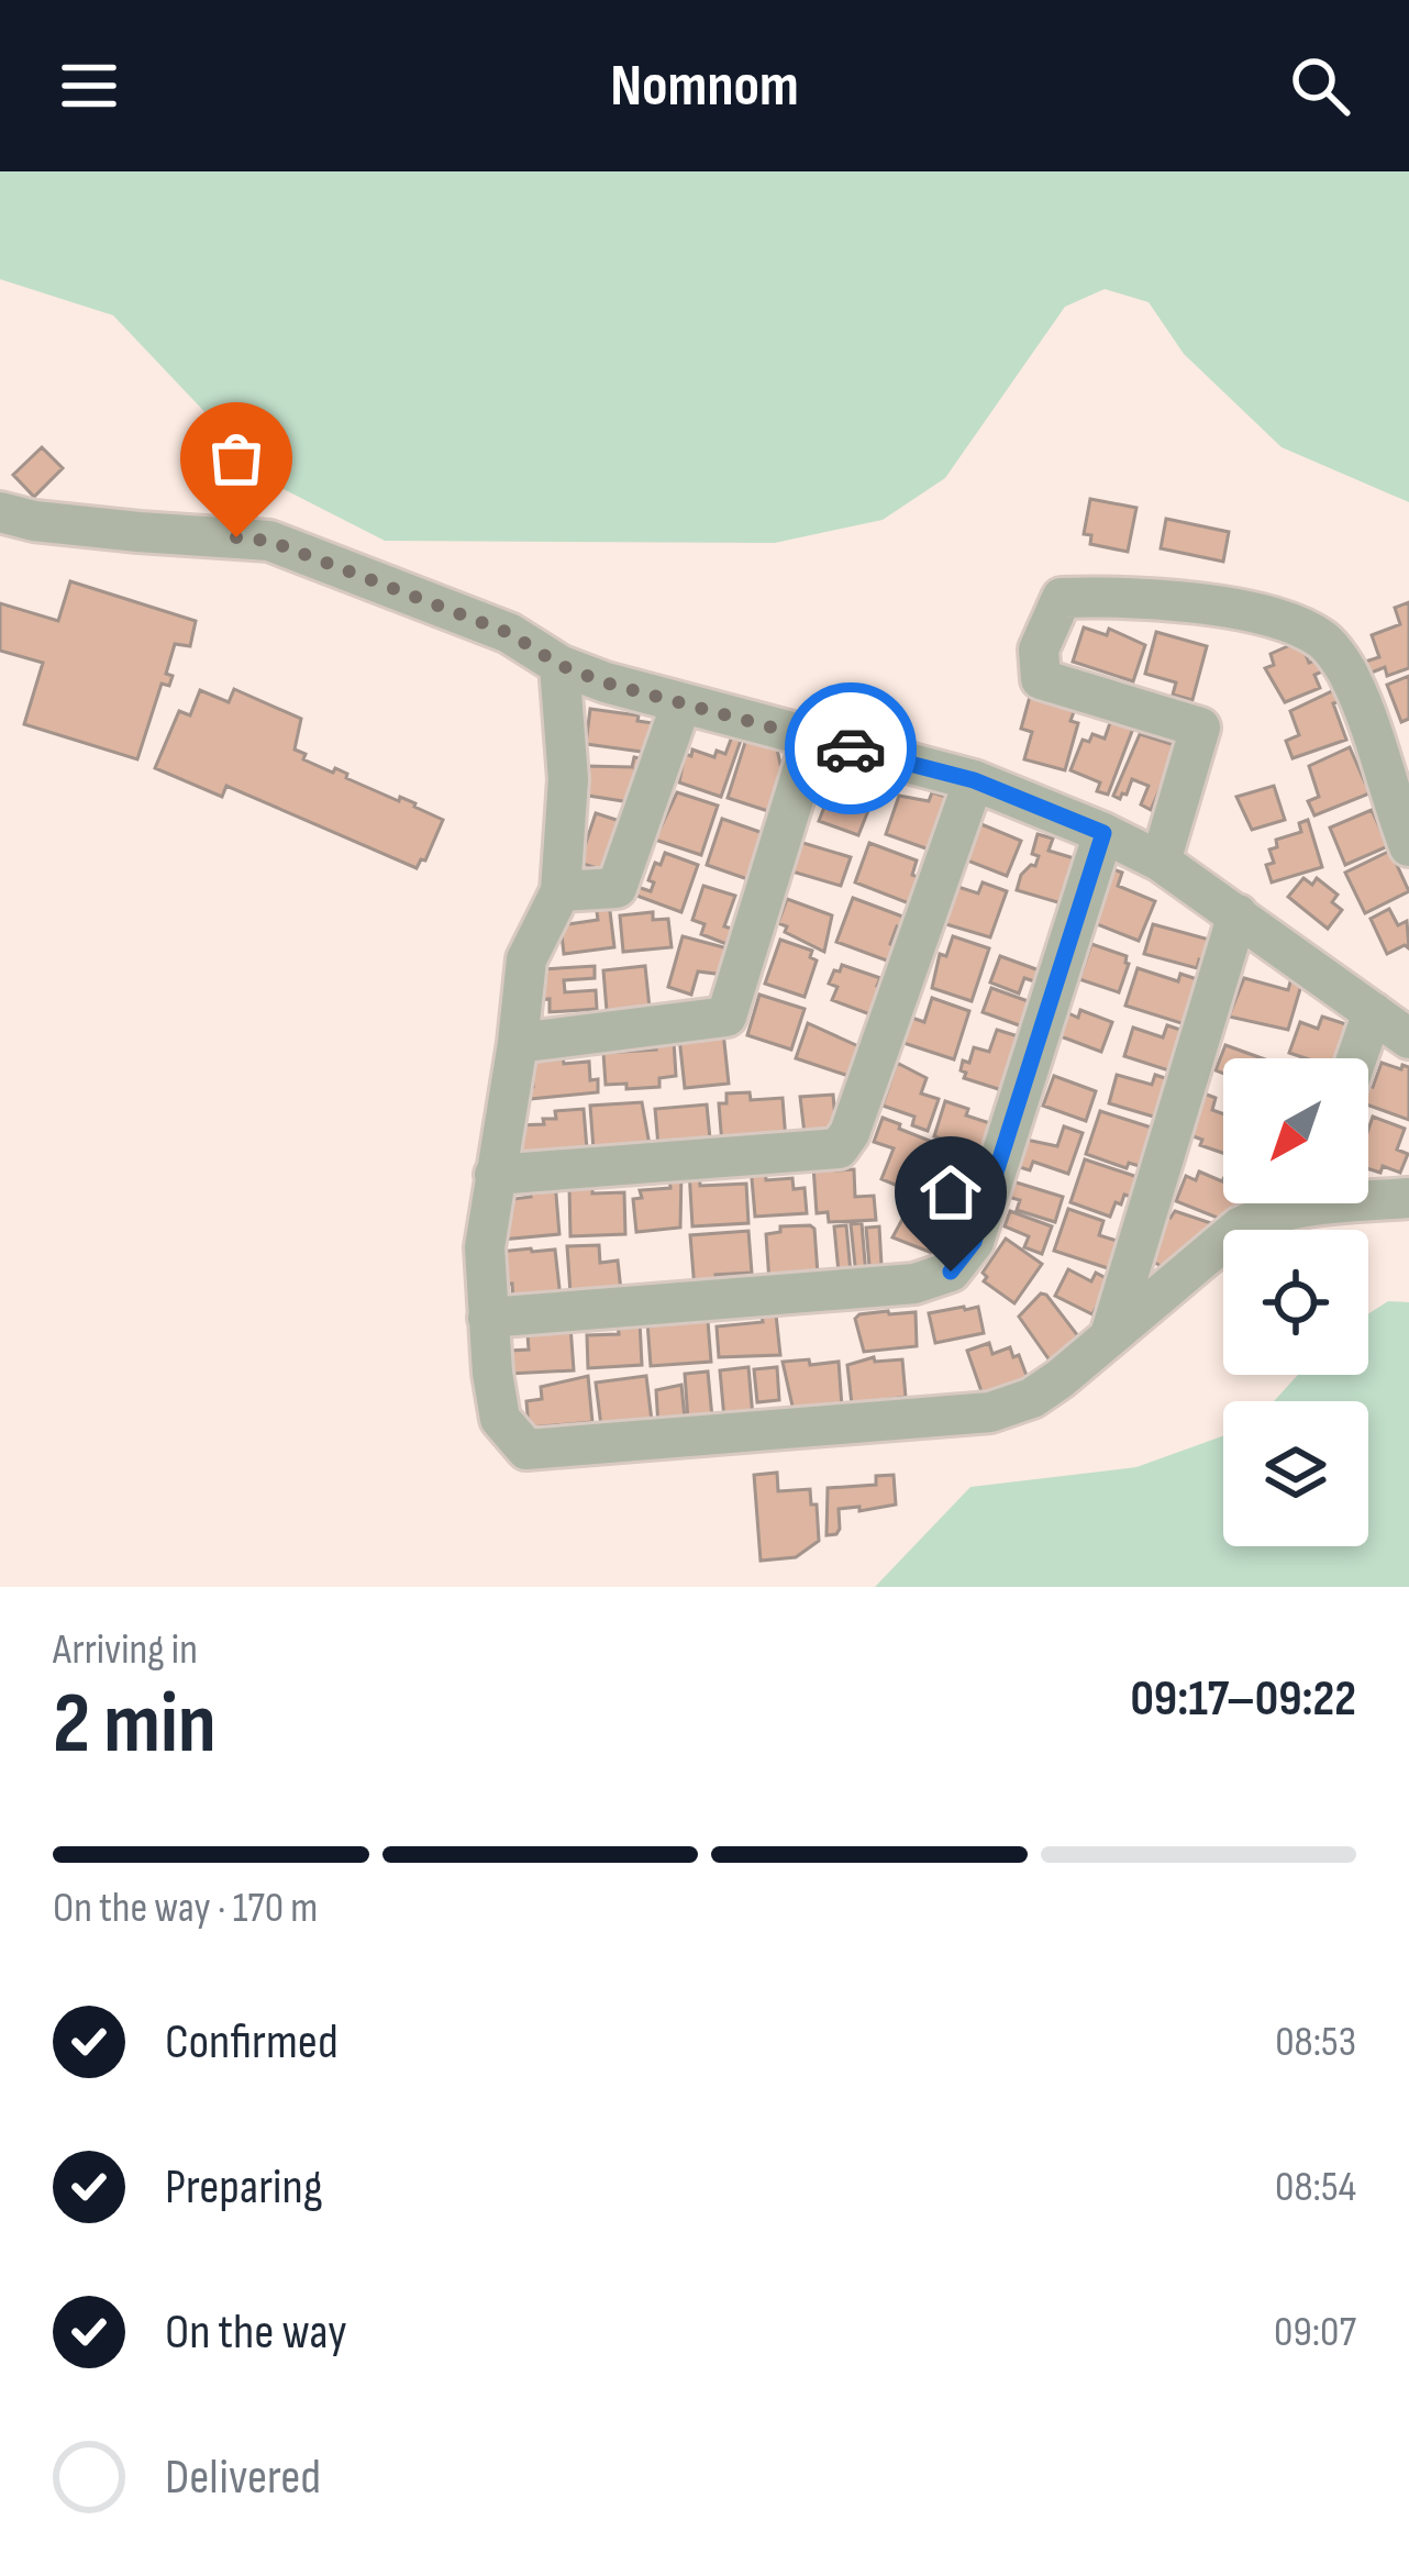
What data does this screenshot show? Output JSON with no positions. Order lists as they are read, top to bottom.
{
  "north": "bottom left",
  "page": {
    "header": "Nomnom",
    "heading": ["2 min", "Arriving in", "09:17–09:22"],
    "bar": "On the way · 170 m",
    "list": [
      ["Confirmed", "08:53"],
      ["Preparing", "08:54"],
      ["On the way", "09:07"],
      "Delivered"
    ]
  }
}
